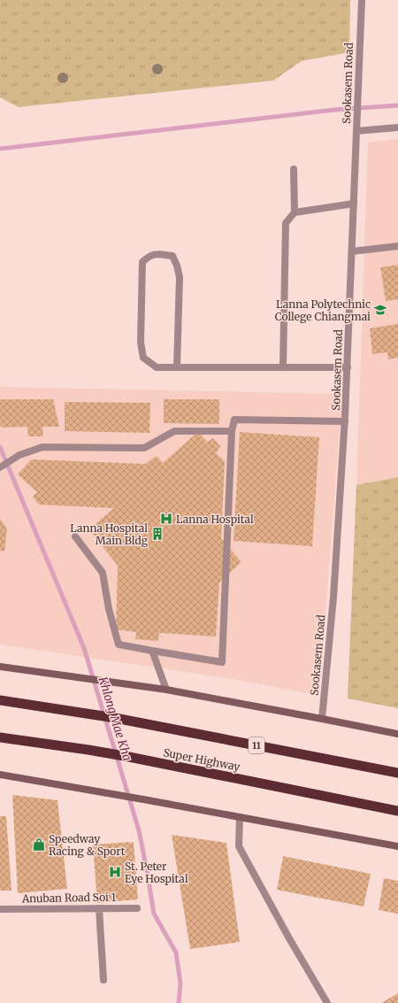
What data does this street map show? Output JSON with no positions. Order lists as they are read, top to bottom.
{
  "streets": {
    "highway": ["11", "Super Highway"],
    "street": ["Sookasem Road", "Anuban Road Soi 1"]
  },
  "water": ["Khlong Mae Kha"],
  "places": {
    "school or university": ["Lanna Polytechnic College Chiangmai"],
    "hospital": ["Lanna Hospital", "St. Peter Eye Hospital"],
    "building": ["Lanna Hospital Main Bldg"],
    "shop": ["Speedway Racing & Sport"]
  }
}
